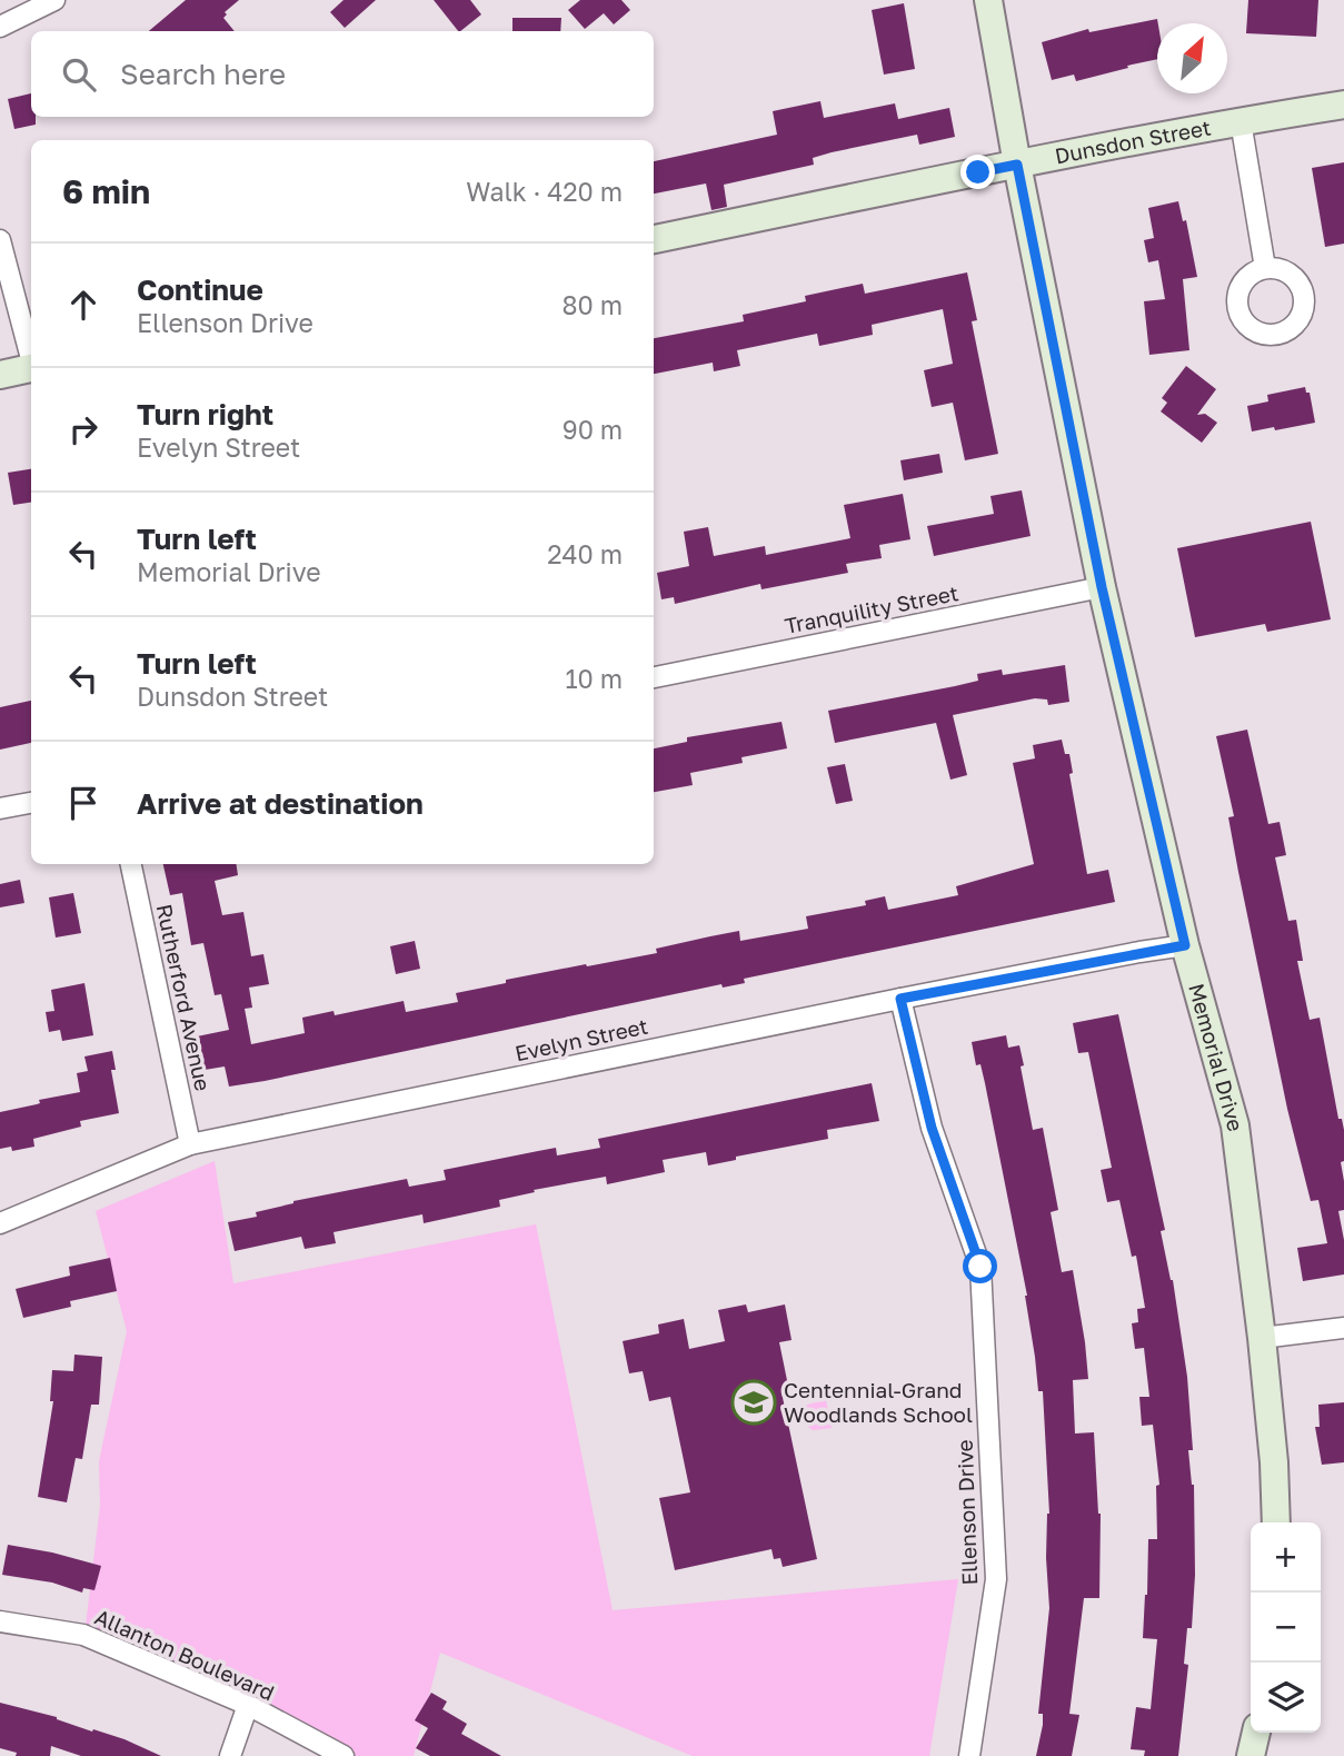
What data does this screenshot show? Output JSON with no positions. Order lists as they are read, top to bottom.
{
  "streets": {
    "main road": ["Dunsdon Street", "Memorial Drive"],
    "street": [
      "Tranquility Street",
      "Rutherford Avenue",
      "Evelyn Street",
      "Ellenson Drive",
      "Allanton Boulevard"
    ]
  },
  "crossings": [
    ["Dunsdon Street", "Memorial Drive"],
    ["Tranquility Street", "Memorial Drive"],
    ["Rutherford Avenue", "Evelyn Street"],
    ["Evelyn Street", "Memorial Drive"],
    ["Evelyn Street", "Ellenson Drive"]
  ],
  "places": {
    "school or university": ["Centennial-Grand Woodlands School"]
  },
  "north": "top right",
  "page": {
    "search": "Search here",
    "heading": ["6 min", "Walk · 420 m"],
    "list": [
      ["Continue", "Ellenson Drive", "80 m"],
      ["Turn right", "Evelyn Street", "90 m"],
      ["Turn left", "Memorial Drive", "240 m"],
      ["Turn left", "Dunsdon Street", "10 m"],
      "Arrive at destination"
    ],
    "map_buttons": ["+", "−"]
  }
}
